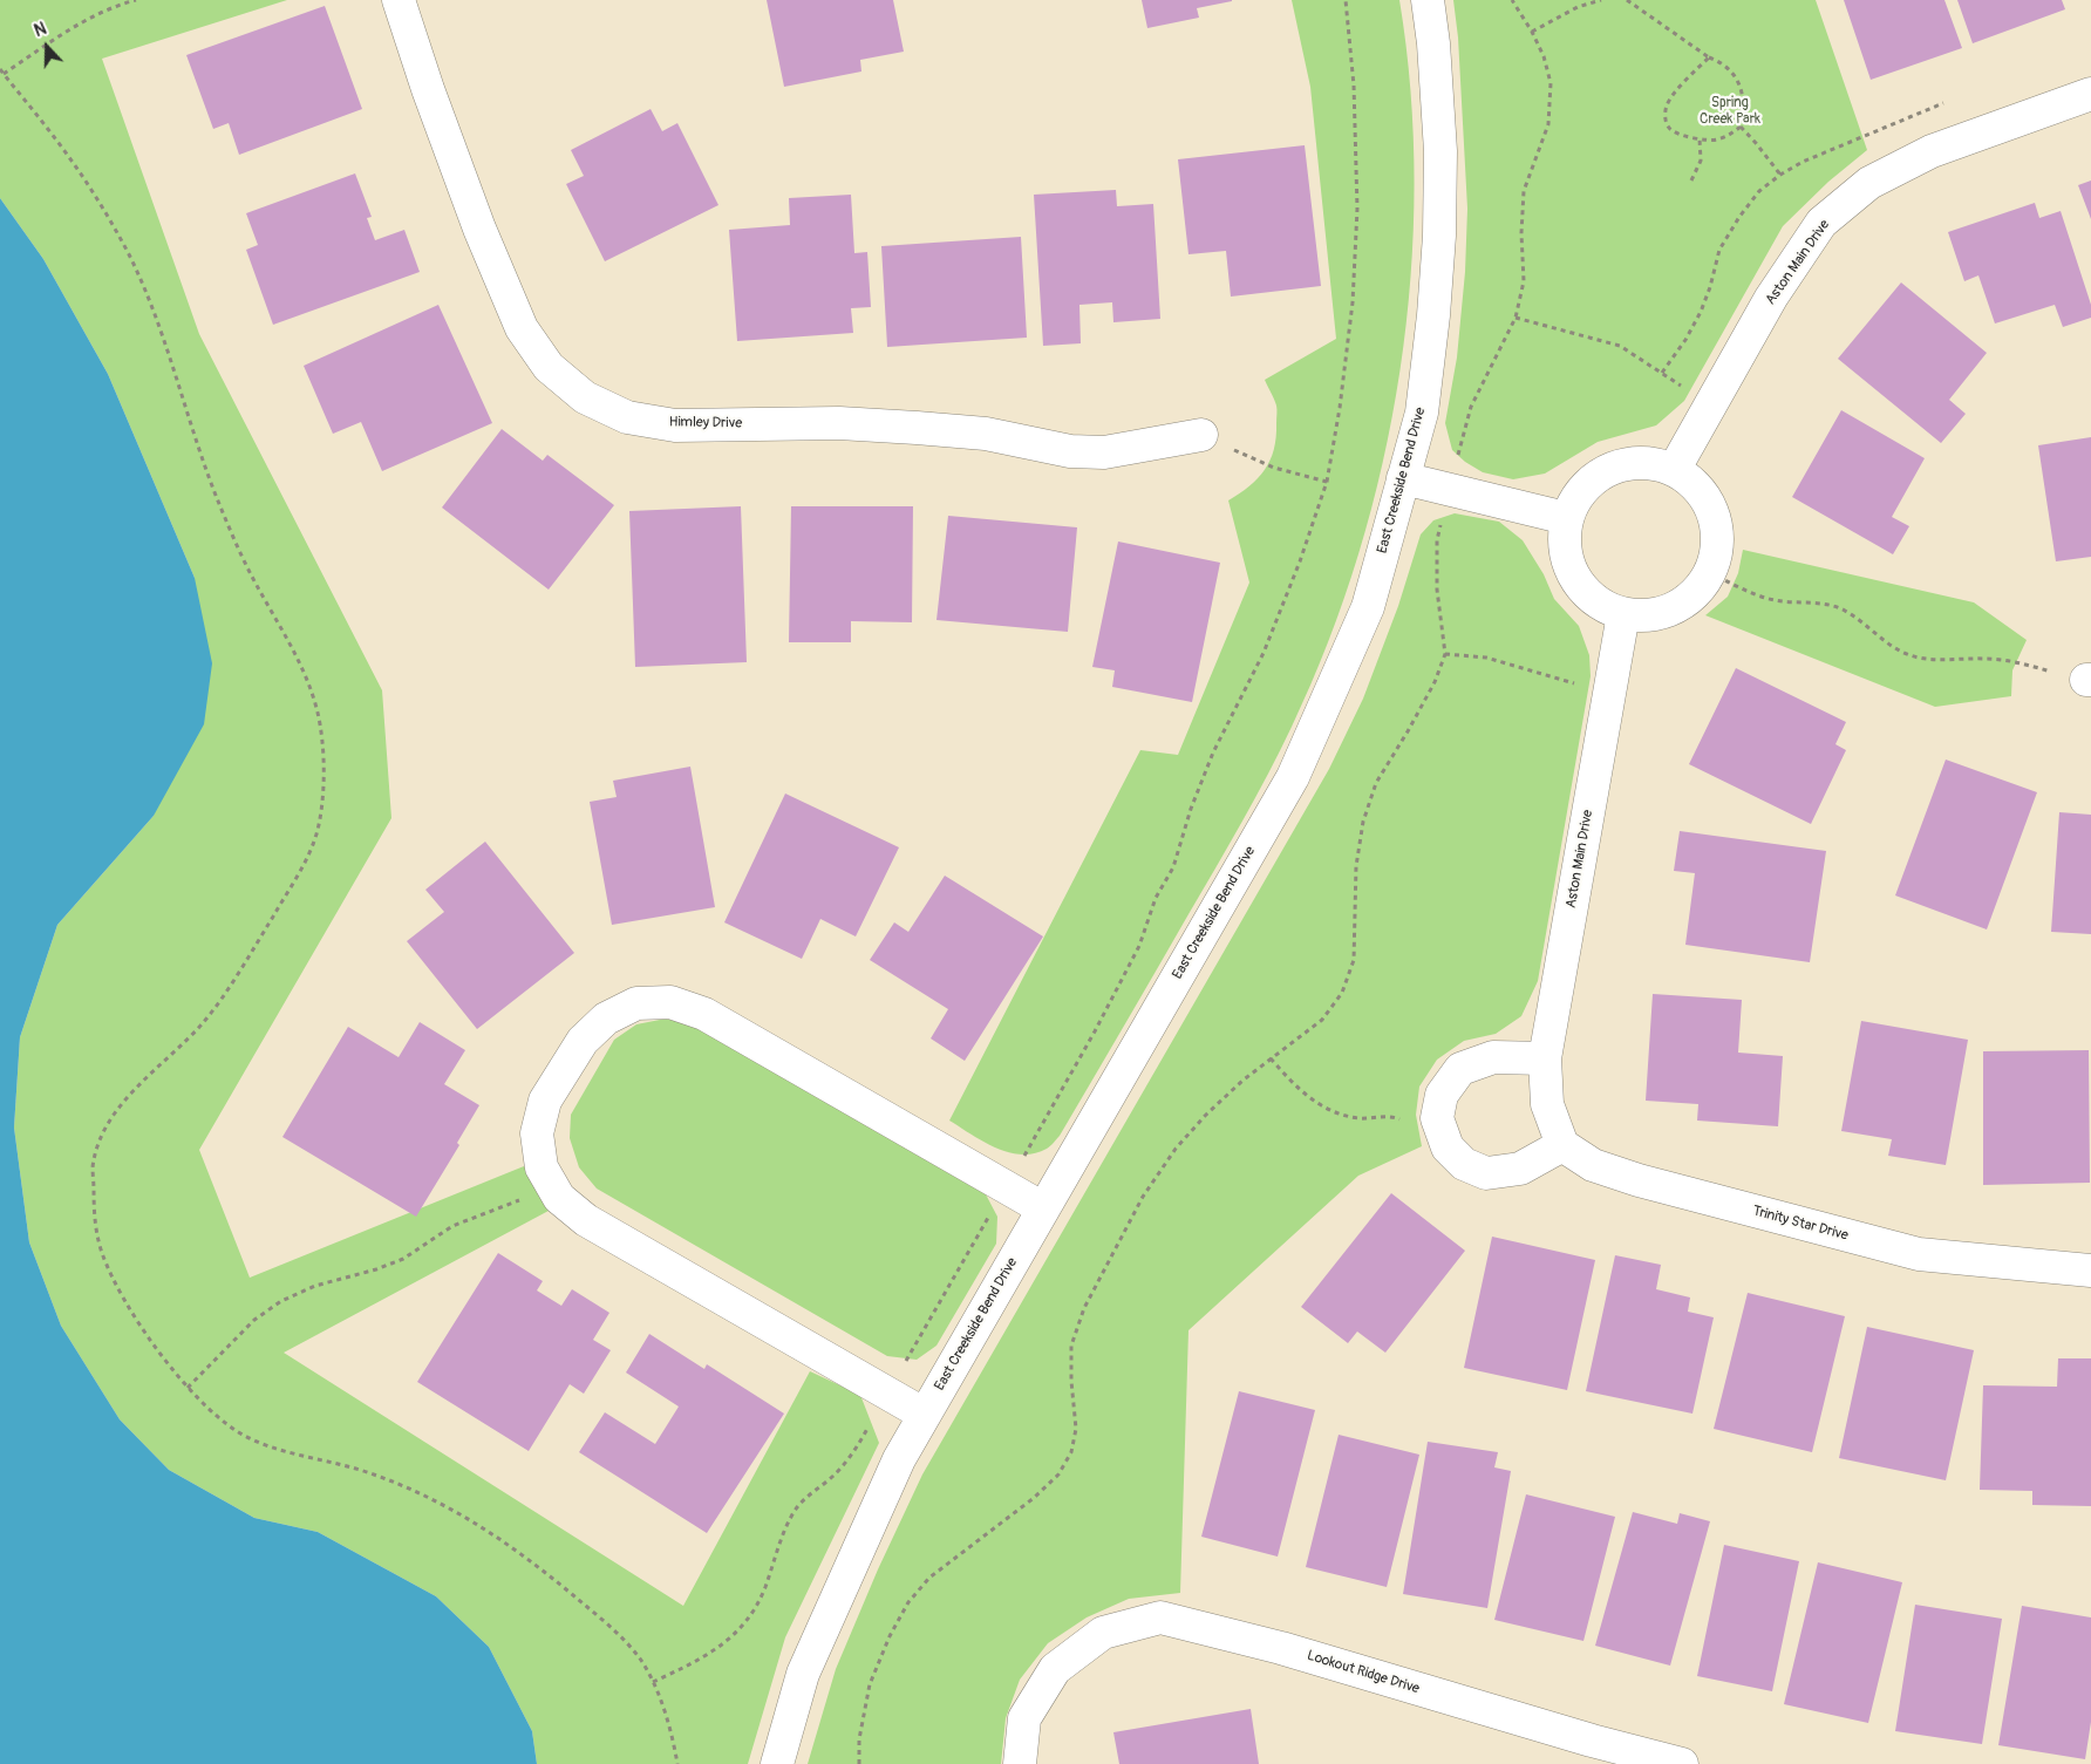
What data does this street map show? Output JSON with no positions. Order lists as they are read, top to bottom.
{
  "streets": {
    "street": [
      "Aston Main Drive",
      "Himley Drive",
      "East Creekside Bend Drive",
      "Trinity Star Drive",
      "Lookout Ridge Drive"
    ]
  },
  "crossings": [
    ["Aston Main Drive", "Trinity Star Drive"]
  ],
  "parks": ["Spring Creek Park"],
  "north": "top"
}
